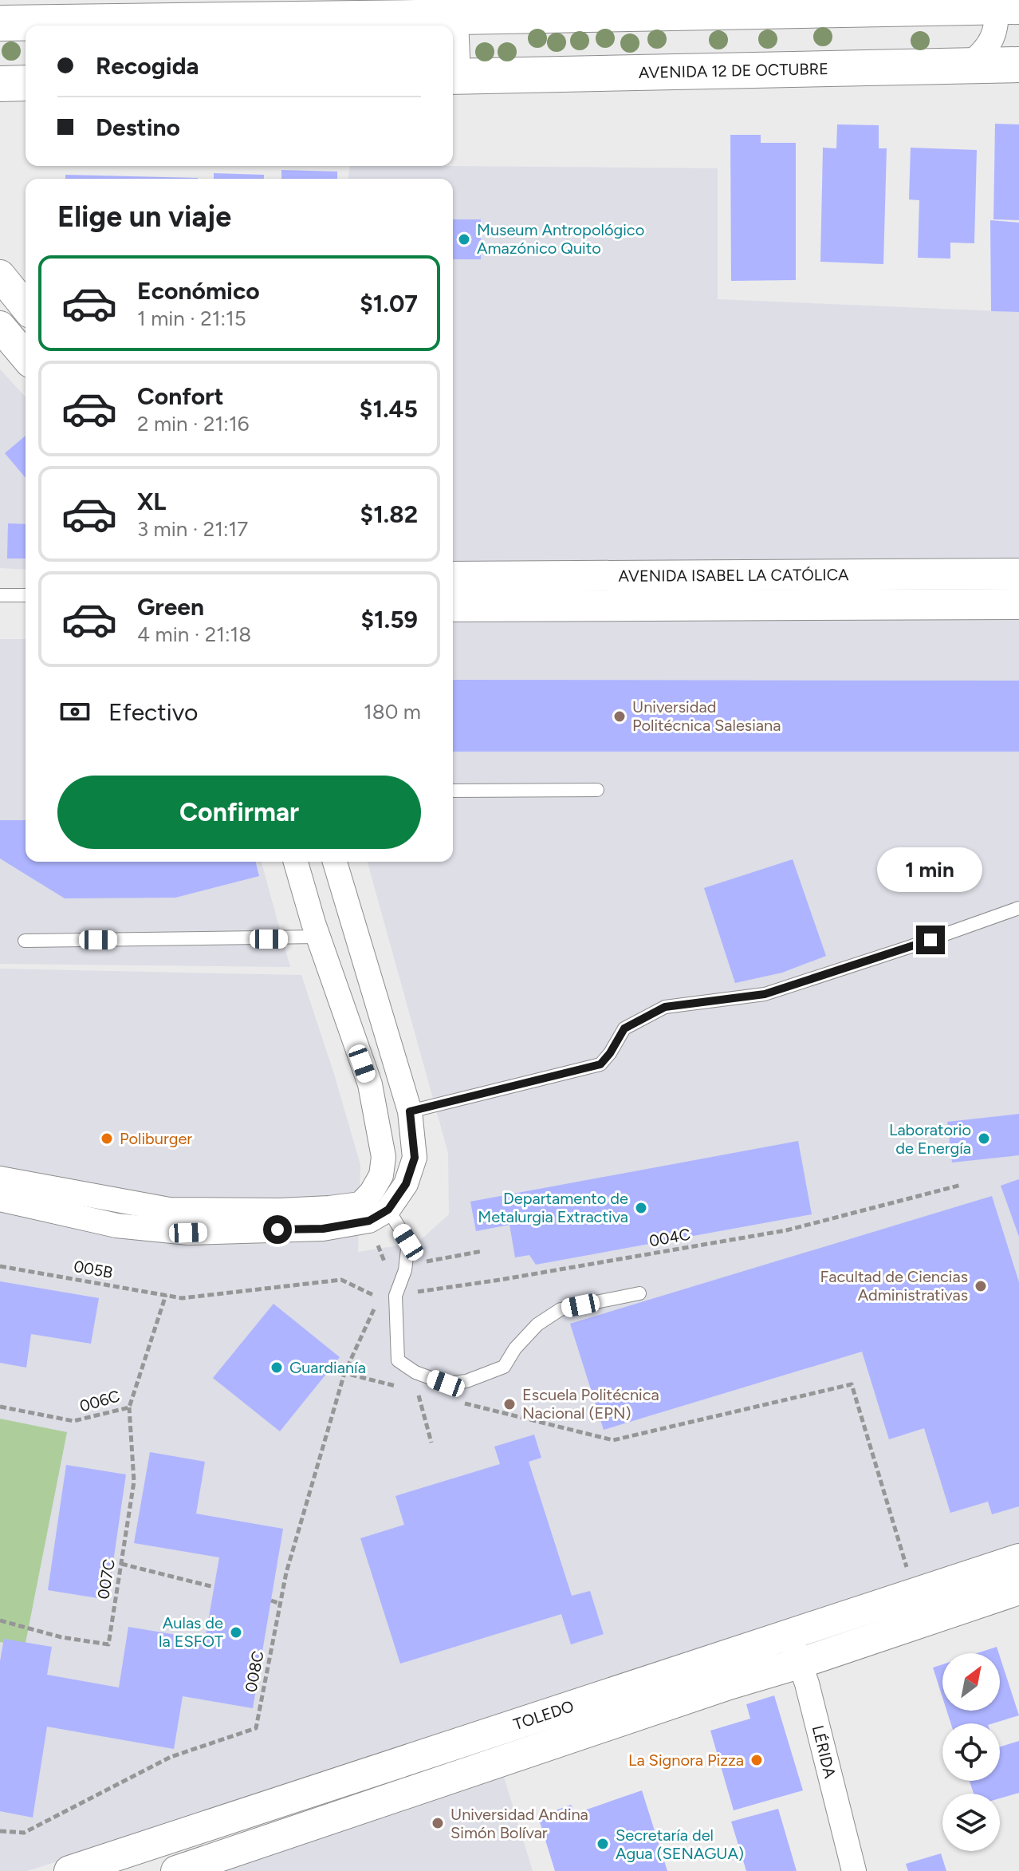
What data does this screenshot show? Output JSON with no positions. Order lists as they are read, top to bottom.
{
  "streets": {
    "main road": ["AVENIDA 12 DE OCTUBRE"],
    "street": ["AVENIDA ISABEL LA CATÓLICA", "TOLEDO", "LÉRIDA"],
    "path": [
      "004C",
      "005B",
      "006C",
      "007C",
      "008C"
    ]
  },
  "crossings": [
    ["005B", "006C"],
    ["006C", "007C"],
    ["TOLEDO", "LÉRIDA"]
  ],
  "places": [
    "Museum Antropológico Amazónico Quito",
    "Universidad Politécnica Salesiana",
    "Poliburger",
    "Laboratorio de Energía",
    "Departamento de Metalurgia Extractiva",
    "Facultad de Ciencias Administrativas",
    "Guardianía",
    "Escuela Politécnica Nacional (EPN)",
    "Aulas de la ESFOT",
    "La Signora Pizza",
    "Universidad Andina Simón Bolívar",
    "Secretaría del Agua (SENAGUA)"
  ],
  "north": "top right",
  "page": {
    "banner": ["Recogida", "Destino"],
    "heading": "Elige un viaje",
    "list": [
      {
        "name": "Económico",
        "note": "1 min · 21:15",
        "value": "$1.07"
      },
      {
        "name": "Confort",
        "note": "2 min · 21:16",
        "value": "$1.45"
      },
      {
        "name": "XL",
        "note": "3 min · 21:17",
        "value": "$1.82"
      },
      {
        "name": "Green",
        "note": "4 min · 21:18",
        "value": "$1.59"
      }
    ],
    "pay": ["Efectivo", "180 m"],
    "buttons": "Confirmar",
    "bubble": "1 min"
  }
}
